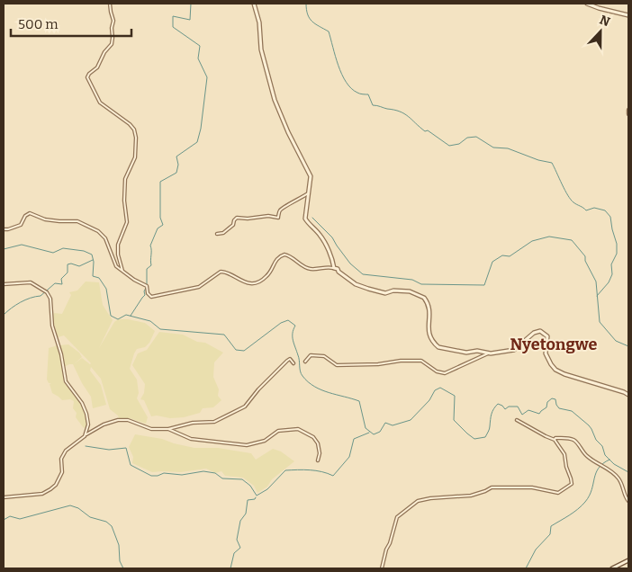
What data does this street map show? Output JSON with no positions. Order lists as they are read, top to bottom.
{
  "districts": ["Nyetongwe"],
  "scale_bar": "500 m",
  "north": "top"
}
